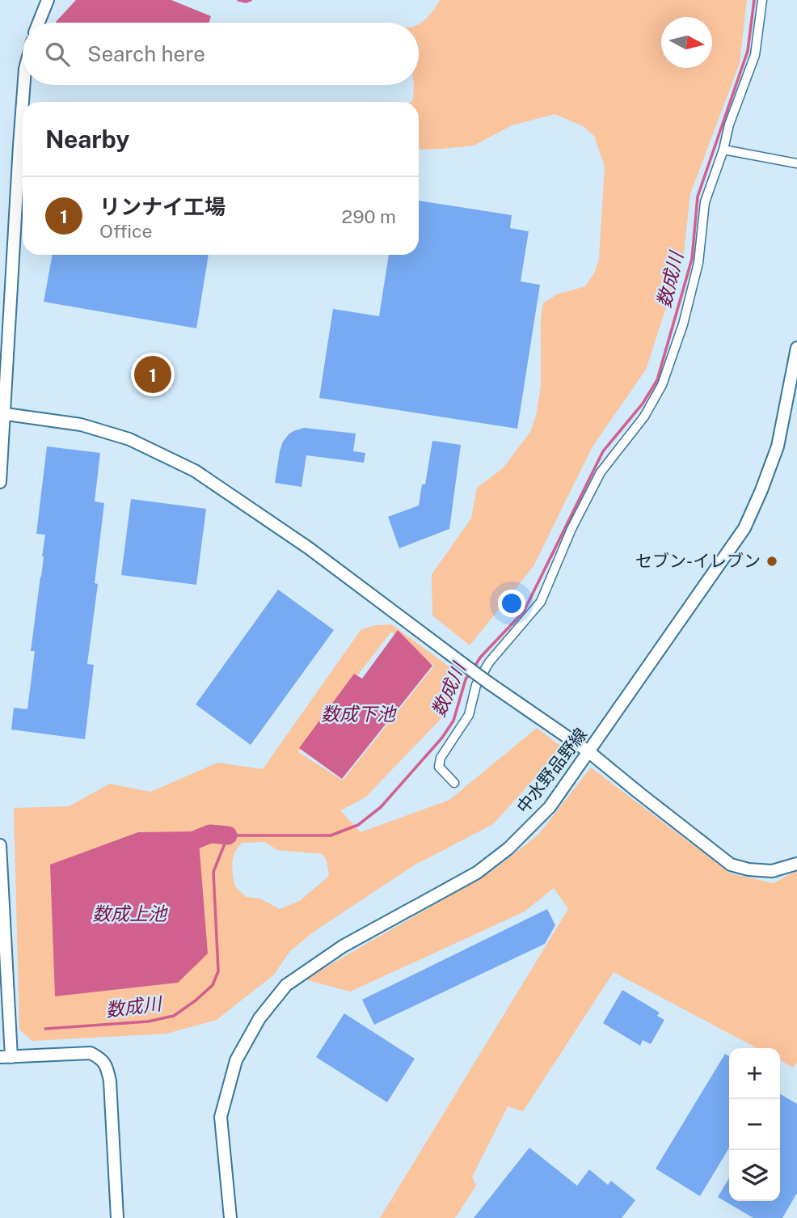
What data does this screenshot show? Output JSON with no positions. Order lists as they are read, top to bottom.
{
  "streets": {
    "street": ["中水野品野線"]
  },
  "water": ["数成川", "数成下池", "数成上池"],
  "places": ["セブン-イレブン"],
  "north": "right",
  "page": {
    "search": "Search here",
    "heading": "Nearby",
    "list": [
      {
        "mark": "1",
        "name": "リンナイ工場",
        "note": "Office",
        "value": "290 m"
      }
    ],
    "pins": "1",
    "map_buttons": ["+", "−"]
  }
}
